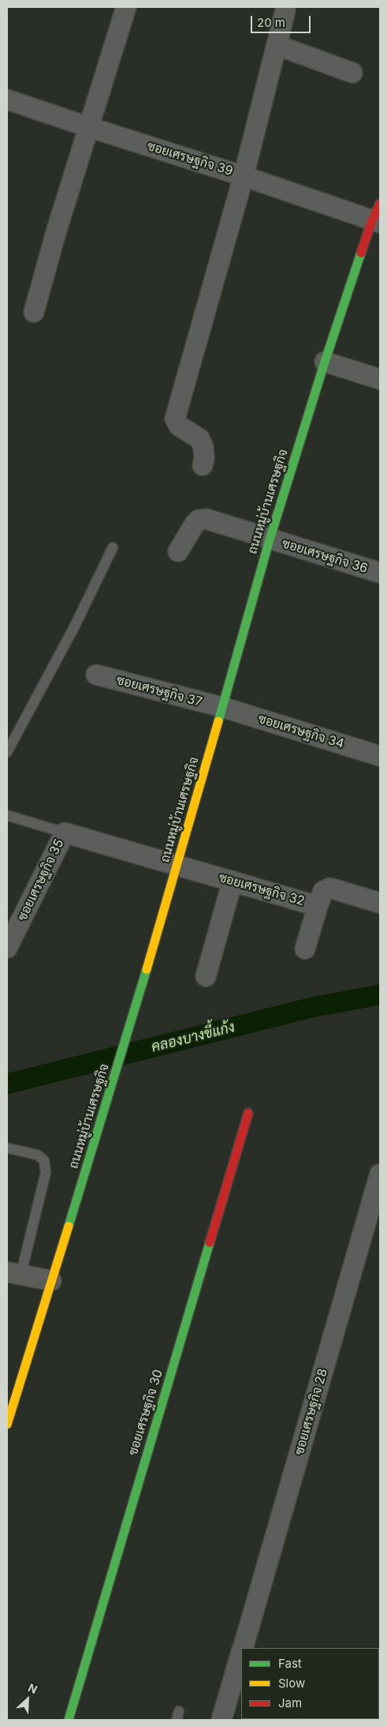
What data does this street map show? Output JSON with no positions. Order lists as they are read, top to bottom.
{
  "streets": {
    "street": [
      "ซอยเศรษฐกิจ 39",
      "ถนนหมู่บ้านเศรษฐกิจ",
      "ซอยเศรษฐกิจ 36",
      "ซอยเศรษฐกิจ 37",
      "ซอยเศรษฐกิจ 34",
      "ซอยเศรษฐกิจ 35",
      "ซอยเศรษฐกิจ 32",
      "ซอยเศรษฐกิจ 28",
      "ซอยเศรษฐกิจ 30"
    ]
  },
  "crossings": [
    ["ซอยเศรษฐกิจ 39", "ถนนหมู่บ้านเศรษฐกิจ"],
    ["ถนนหมู่บ้านเศรษฐกิจ", "ซอยเศรษฐกิจ 36"],
    ["ถนนหมู่บ้านเศรษฐกิจ", "ซอยเศรษฐกิจ 37"],
    ["ถนนหมู่บ้านเศรษฐกิจ", "ซอยเศรษฐกิจ 34"],
    ["ถนนหมู่บ้านเศรษฐกิจ", "ซอยเศรษฐกิจ 35"],
    ["ถนนหมู่บ้านเศรษฐกิจ", "ซอยเศรษฐกิจ 32"],
    ["ซอยเศรษฐกิจ 37", "ซอยเศรษฐกิจ 34"],
    ["ซอยเศรษฐกิจ 35", "ซอยเศรษฐกิจ 32"]
  ],
  "water": ["คลองบางขี้แก้ง"],
  "legend": ["Fast", "Slow", "Jam"],
  "scale_bar": "20 m",
  "north": "top right"
}
